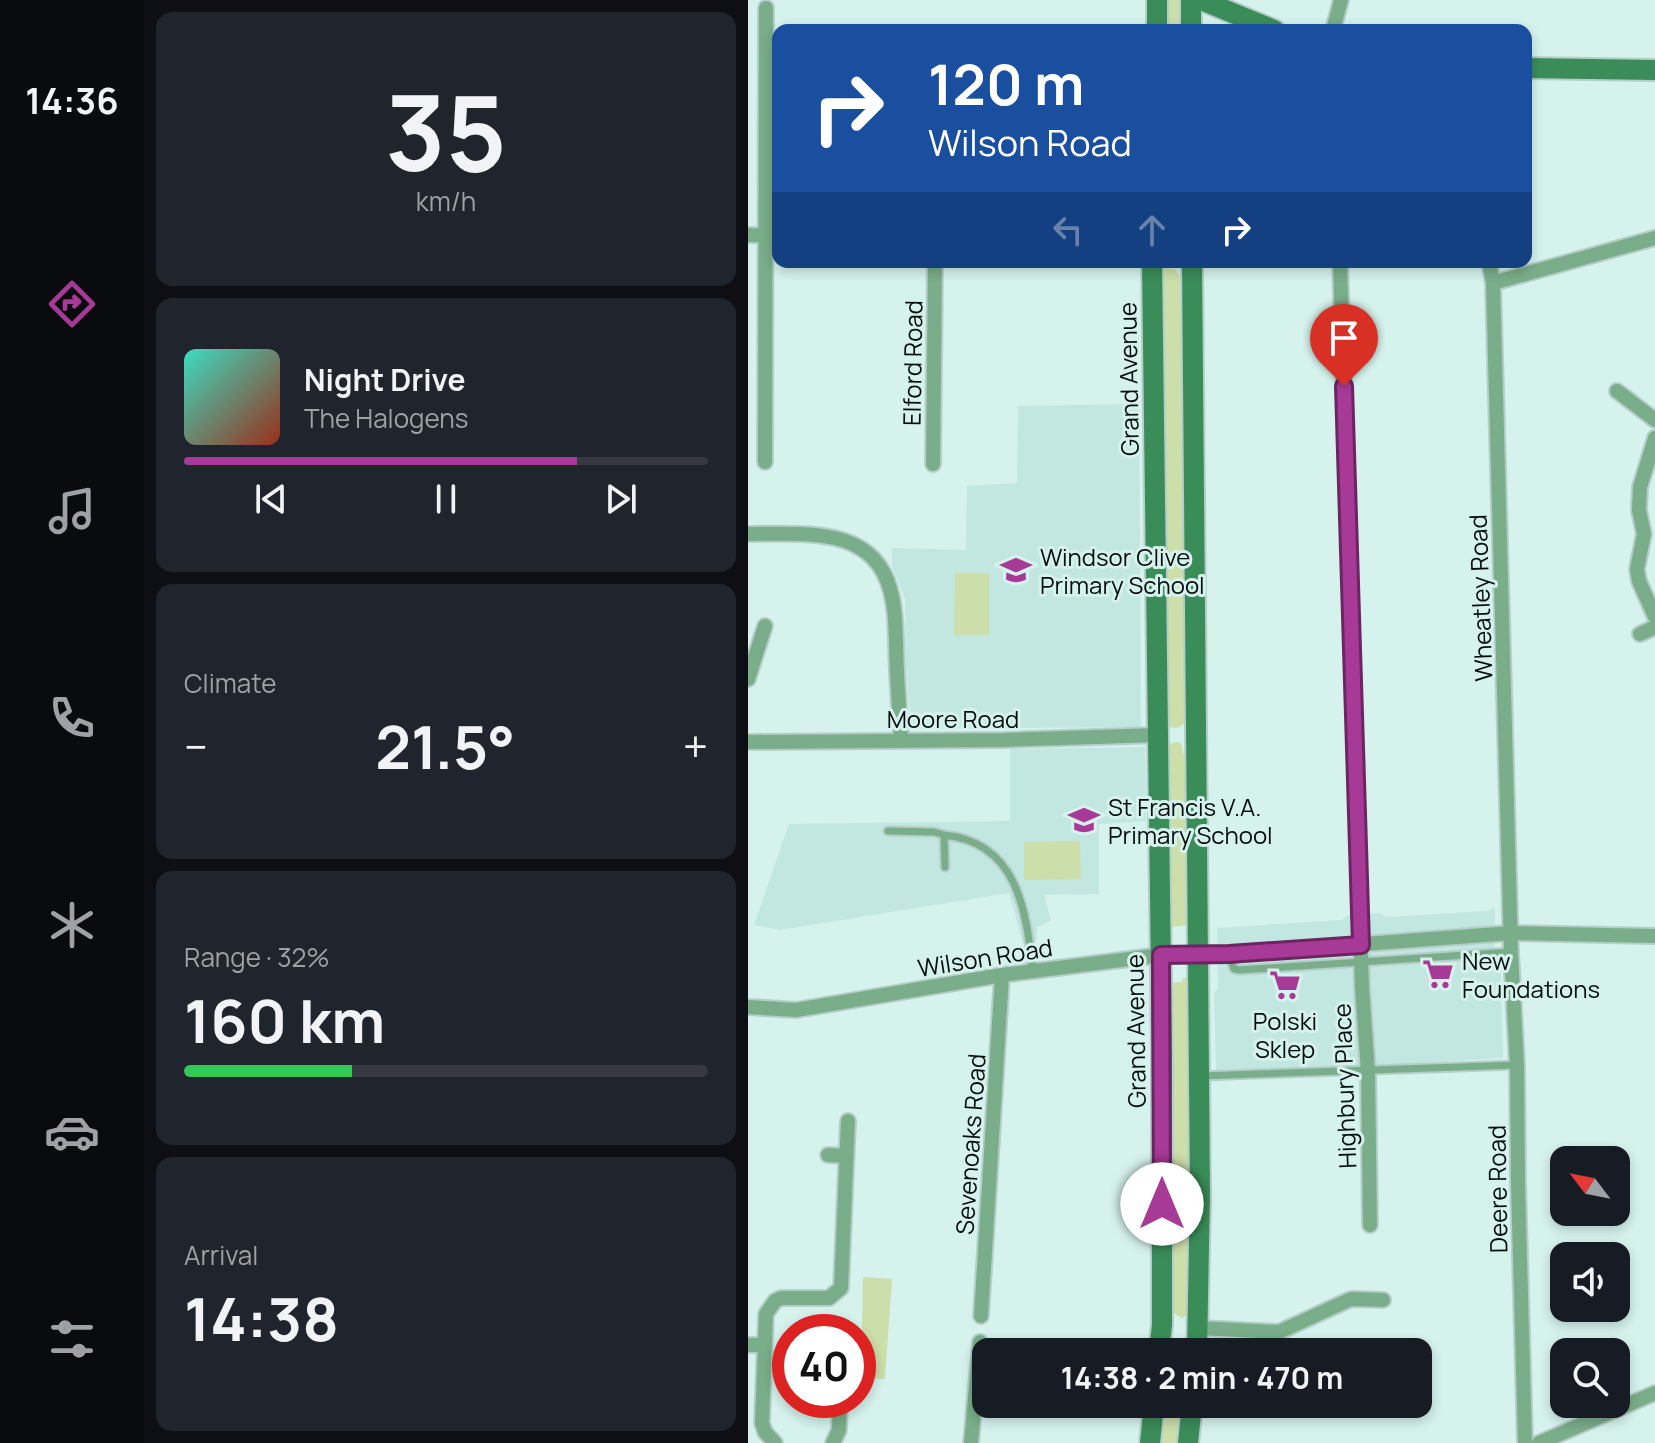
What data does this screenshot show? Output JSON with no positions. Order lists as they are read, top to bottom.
{
  "streets": {
    "street": [
      "Elford Road",
      "Grand Avenue",
      "Wheatley Road",
      "Moore Road",
      "Wilson Road",
      "Highbury Place",
      "Sevenoaks Road",
      "Deere Road"
    ]
  },
  "crossings": [
    ["Grand Avenue", "Moore Road"],
    ["Grand Avenue", "Wilson Road"],
    ["Wheatley Road", "Wilson Road"],
    ["Wheatley Road", "Deere Road"],
    ["Wilson Road", "Highbury Place"],
    ["Wilson Road", "Sevenoaks Road"],
    ["Wilson Road", "Deere Road"]
  ],
  "places": {
    "school or university": ["Windsor Clive Primary School", "St Francis V.A. Primary School"],
    "supermarket": ["New Foundations", "Polski Sklep"]
  },
  "north": "top left",
  "page": {
    "tabs": "14:36",
    "tile": [
      ["35", "km/h"],
      "Climate",
      ["Range · 32%", "160 km"],
      ["Arrival", "14:38"]
    ],
    "turn": ["120 m", "Wilson Road"],
    "song": ["Night Drive", "The Halogens"],
    "heat": ["−", "21.5°", "+"],
    "limit": "40",
    "trip": "14:38 · 2 min · 470 m"
  }
}
